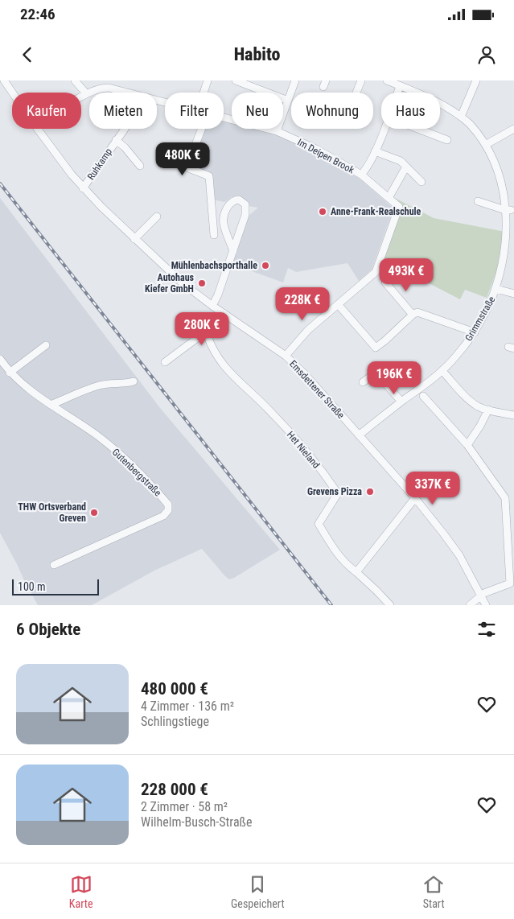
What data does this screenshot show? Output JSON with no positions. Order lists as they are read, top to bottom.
{
  "streets": {
    "street": [
      "Im Deipen Brook",
      "Ruhkamp",
      "Grimmstraße",
      "Emsdettener Straße",
      "Het Nieland",
      "Gutenbergstraße"
    ]
  },
  "crossings": [
    ["Im Deipen Brook", "Grimmstraße"],
    ["Ruhkamp", "Emsdettener Straße"],
    ["Grimmstraße", "Emsdettener Straße"]
  ],
  "places": [
    "Anne-Frank-Realschule",
    "Mühlenbachsporthalle",
    "Autohaus Kiefer GmbH",
    "Grevens Pizza",
    "THW Ortsverband Greven"
  ],
  "scale_bar": "100 m",
  "page": {
    "status": "22:46",
    "header": "Habito",
    "chip": [
      "Kaufen",
      "Mieten",
      "Filter",
      "Neu",
      "Wohnung",
      "Haus"
    ],
    "price": [
      "480K €",
      "493K €",
      "228K €",
      "280K €",
      "196K €",
      "337K €"
    ],
    "scale": "100 m",
    "heading": "6 Objekte",
    "list": [
      {
        "name": "480 000 €",
        "note": "4 Zimmer · 136 m² · Schlingstiege"
      },
      {
        "name": "228 000 €",
        "note": "2 Zimmer · 58 m² · Wilhelm-Busch-Straße"
      }
    ],
    "tabs": ["Karte", "Gespeichert", "Start"]
  }
}
